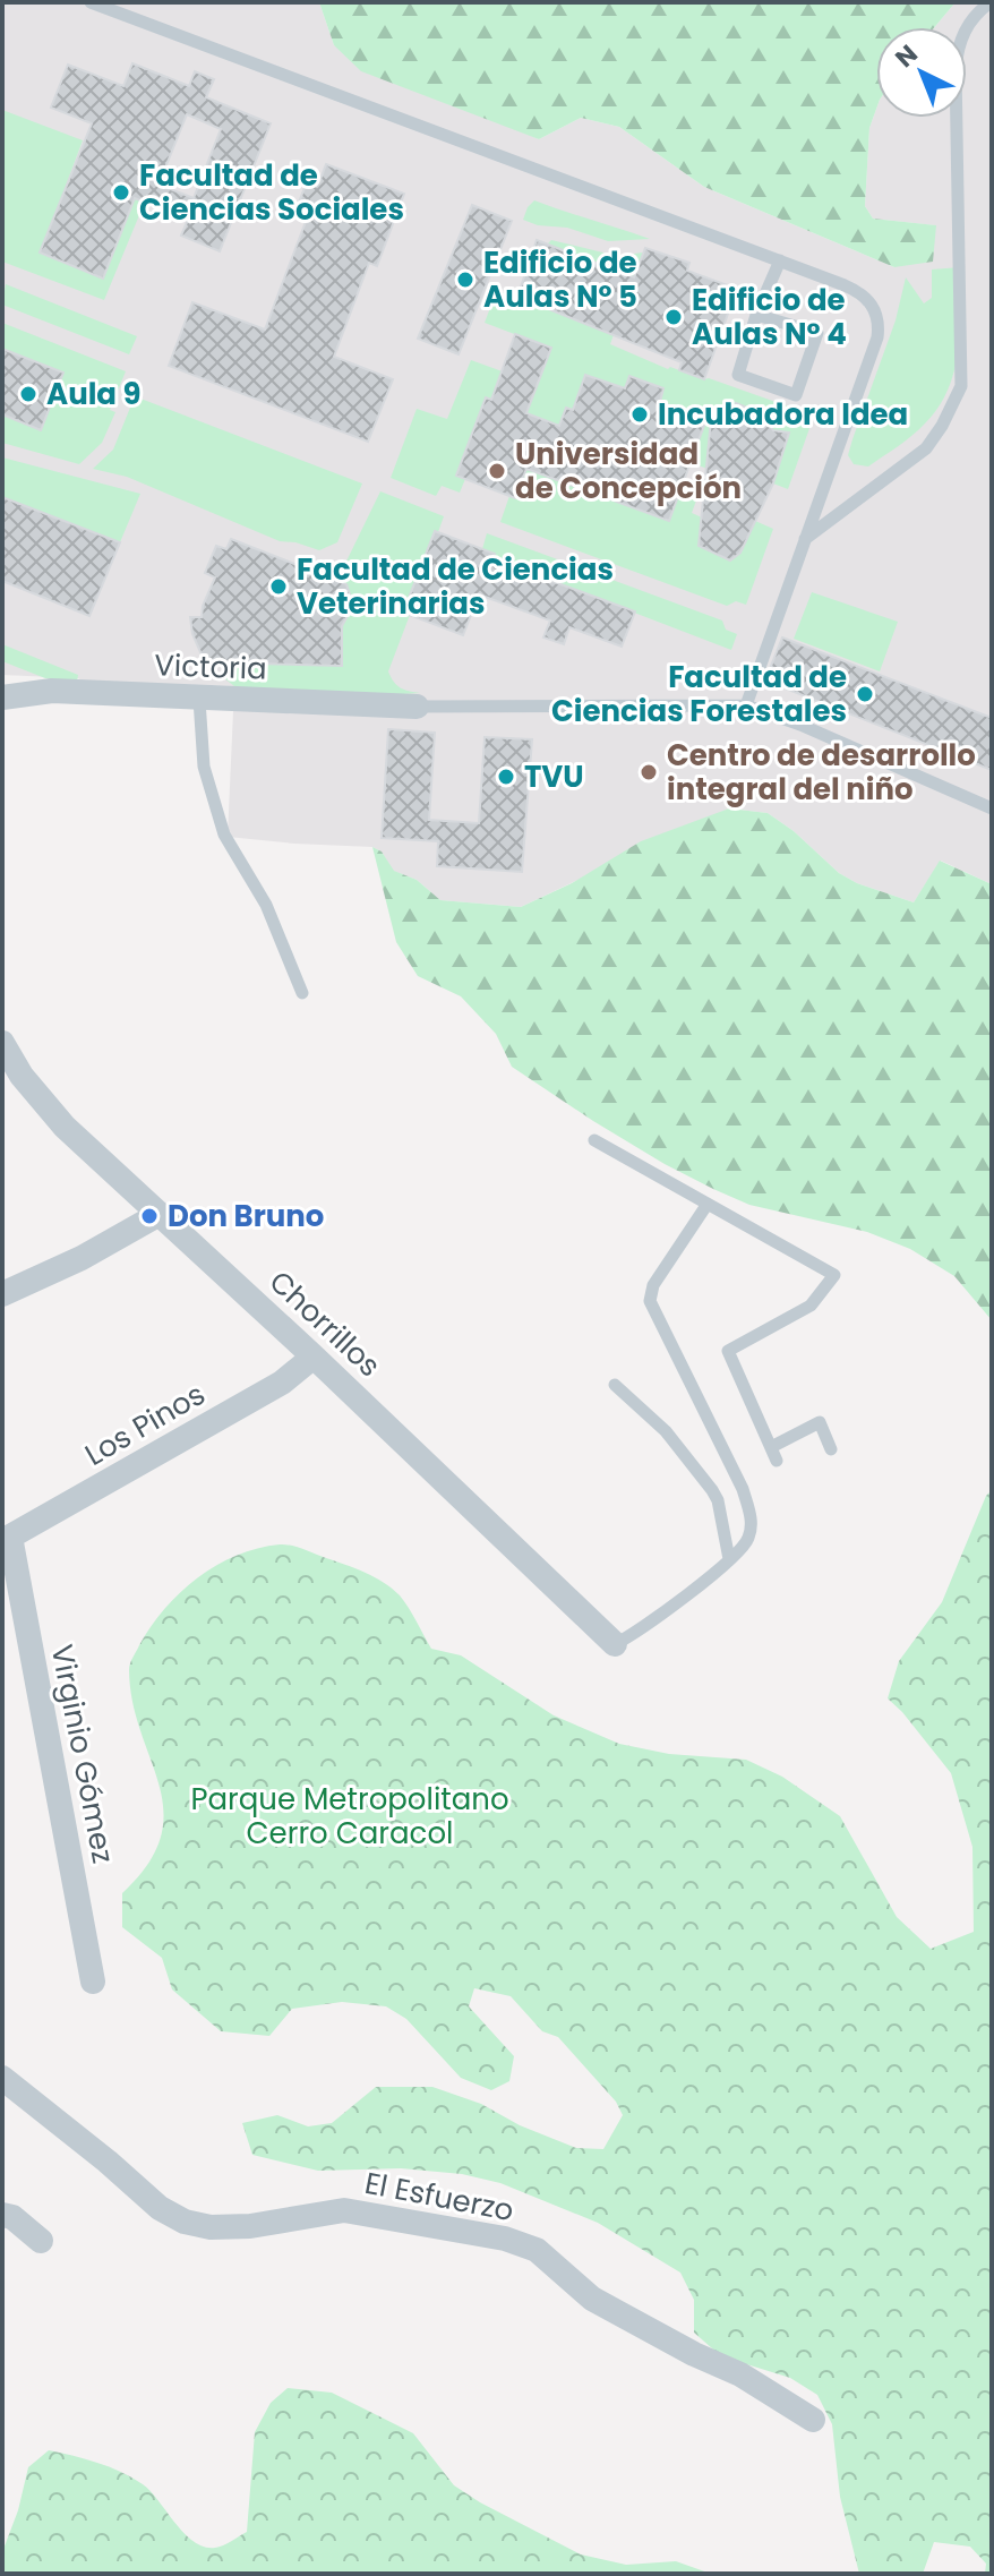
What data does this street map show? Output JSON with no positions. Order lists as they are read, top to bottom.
{
  "streets": {
    "street": [
      "Victoria",
      "Chorrillos",
      "Los Pinos",
      "Virginio Gómez",
      "El Esfuerzo"
    ]
  },
  "crossings": [
    ["Chorrillos", "Los Pinos"],
    ["Los Pinos", "Virginio Gómez"]
  ],
  "parks": ["Parque Metropolitano Cerro Caracol"],
  "places": [
    "Facultad de Ciencias Sociales",
    "Edificio de Aulas Nº 5",
    "Edificio de Aulas N° 4",
    "Aula 9",
    "Incubadora Idea",
    "Universidad de Concepción",
    "Facultad de Ciencias Veterinarias",
    "Facultad de Ciencias Forestales",
    "Centro de desarrollo integral del niño",
    "TVU",
    "Don Bruno"
  ],
  "north": "top left"
}
